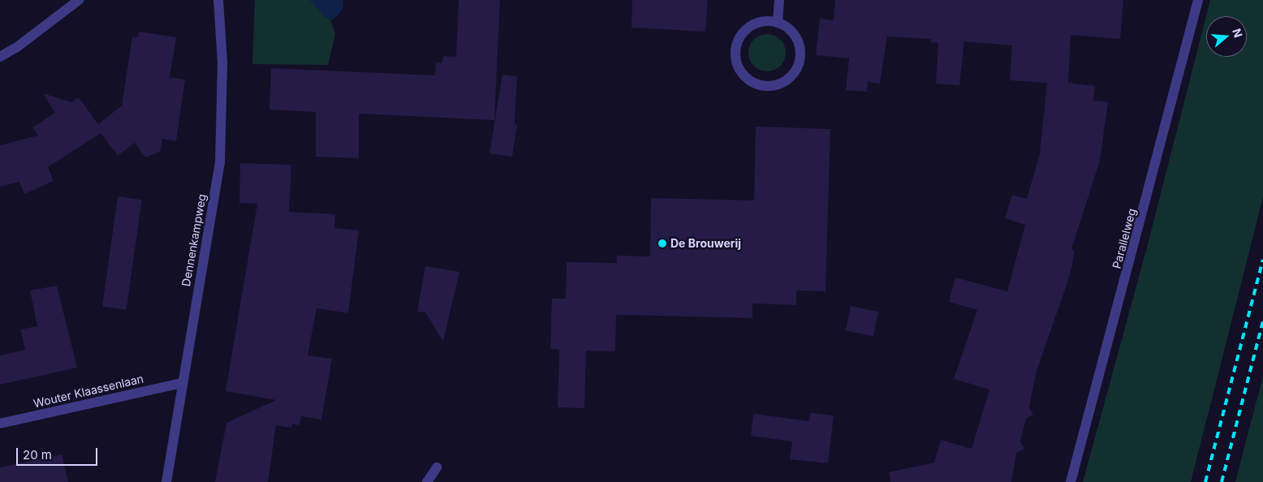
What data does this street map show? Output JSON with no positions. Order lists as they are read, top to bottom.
{
  "streets": {
    "street": ["Parallelweg", "Dennenkampweg", "Wouter Klaassenlaan"]
  },
  "crossings": [
    ["Dennenkampweg", "Wouter Klaassenlaan"]
  ],
  "places": ["De Brouwerij"],
  "scale_bar": "20 m",
  "north": "right"
}
